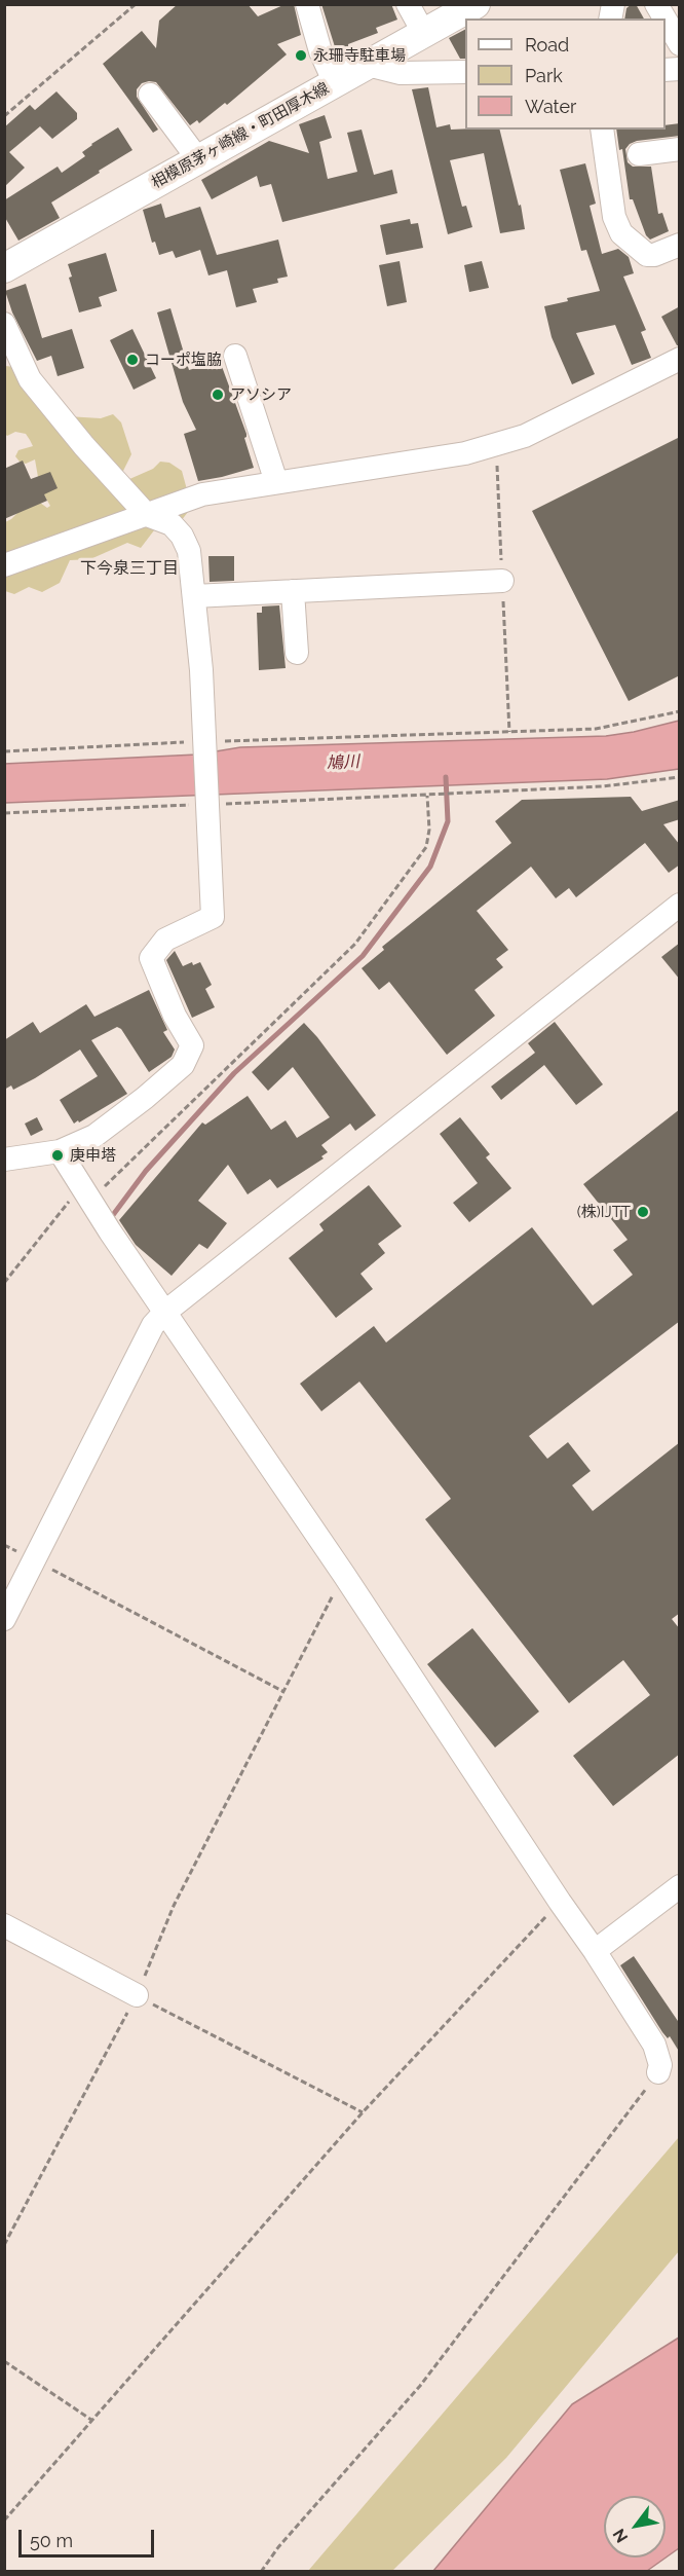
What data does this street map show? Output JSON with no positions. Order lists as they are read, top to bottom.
{
  "streets": {
    "main road": ["相模原茅ヶ崎線・町田厚木線"]
  },
  "districts": ["下今泉三丁目"],
  "water": ["鳩川"],
  "places": [
    "永珊寺駐車場",
    "コーポ塩脇",
    "アソシア",
    "庚申塔",
    "(株)IJTT"
  ],
  "legend": ["Road", "Park", "Water"],
  "scale_bar": "50 m",
  "north": "bottom left"
}
